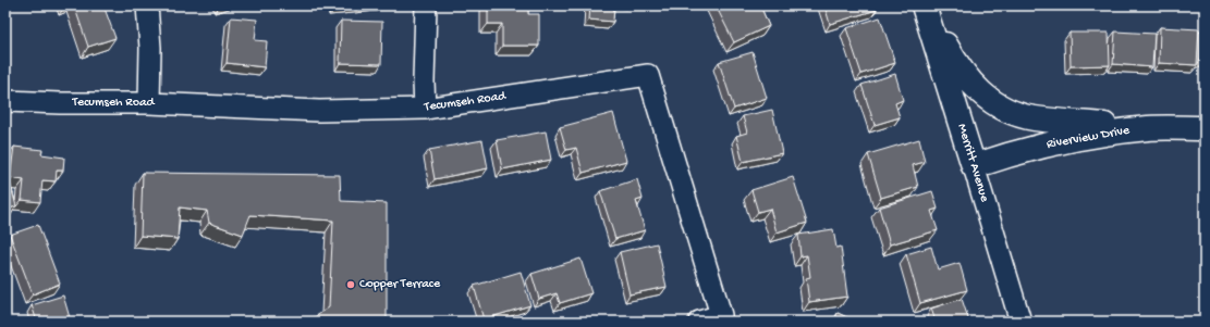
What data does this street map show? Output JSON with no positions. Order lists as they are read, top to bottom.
{
  "streets": {
    "street": ["Tecumseh Road", "Riverview Drive", "Merritt Avenue"]
  },
  "crossings": [
    ["Riverview Drive", "Merritt Avenue"]
  ],
  "places": ["Copper Terrace"]
}
